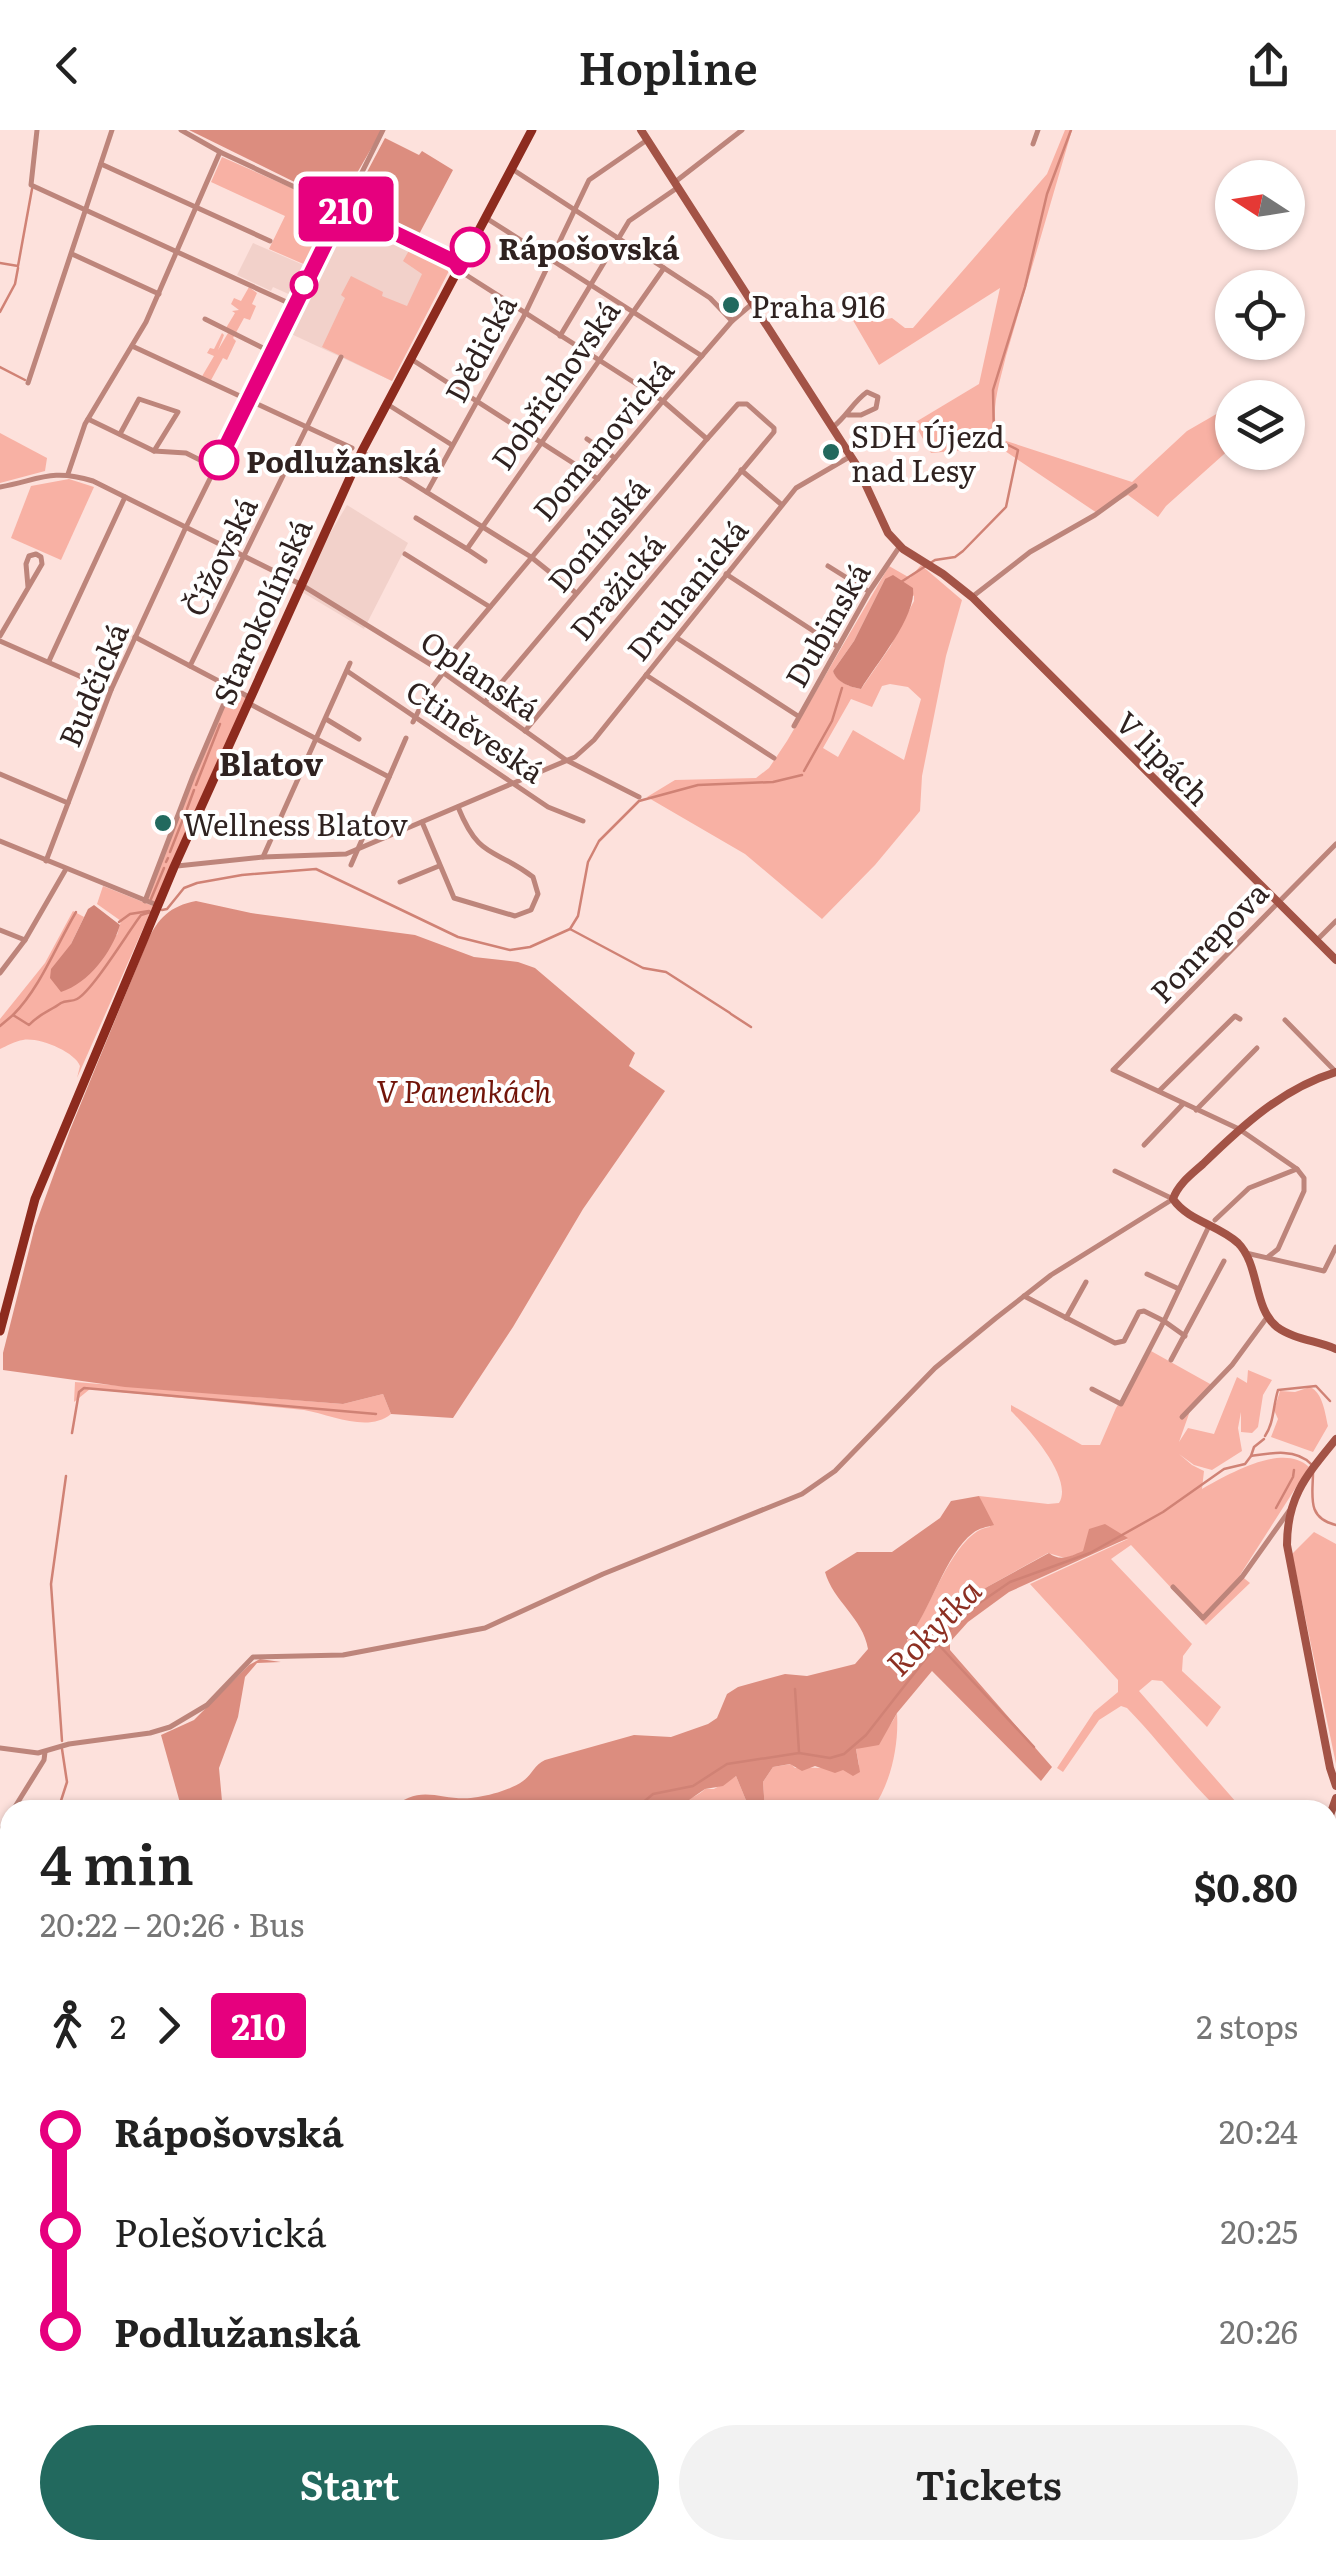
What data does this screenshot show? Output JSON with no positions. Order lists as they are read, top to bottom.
{
  "streets": {
    "main road": ["Starokolínská"],
    "street": [
      "Dědická",
      "Dobřichovská",
      "Domanovická",
      "Donínská",
      "Čížovská",
      "Dražická",
      "Druhanická",
      "Dubinská",
      "Oplanská",
      "Budčická",
      "Ctiněveská",
      "V lipách",
      "Ponrepova"
    ]
  },
  "crossings": [
    ["Domanovická", "Oplanská"],
    ["Domanovická", "Ctiněveská"],
    ["Donínská", "Dražická"],
    ["Donínská", "Oplanská"],
    ["Čížovská", "Oplanská"],
    ["Dražická", "Oplanská"],
    ["Druhanická", "Starokolínská"],
    ["Druhanická", "Oplanská"],
    ["Druhanická", "Ctiněveská"],
    ["Starokolínská", "Oplanská"],
    ["Dubinská", "V lipách"],
    ["Oplanská", "Budčická"],
    ["V lipách", "Ponrepova"]
  ],
  "districts": ["Blatov"],
  "water": ["Rokytka"],
  "parks": ["V Panenkách"],
  "places": [
    "Rápošovská",
    "Praha 916",
    "SDH Újezd nad Lesy",
    "Podlužanská",
    "Wellness Blatov"
  ],
  "lines": ["bus line 210"],
  "north": "left",
  "page": {
    "header": "Hopline",
    "on_map": "210",
    "heading": ["4 min", "20:22 – 20:26 · Bus", "$0.80"],
    "legs": ["2", "210", "2 stops"],
    "list": [
      {
        "name": "Rápošovská",
        "value": "20:24"
      },
      {
        "name": "Polešovická",
        "value": "20:25"
      },
      {
        "name": "Podlužanská",
        "value": "20:26"
      }
    ],
    "buttons": ["Start", "Tickets"]
  }
}
